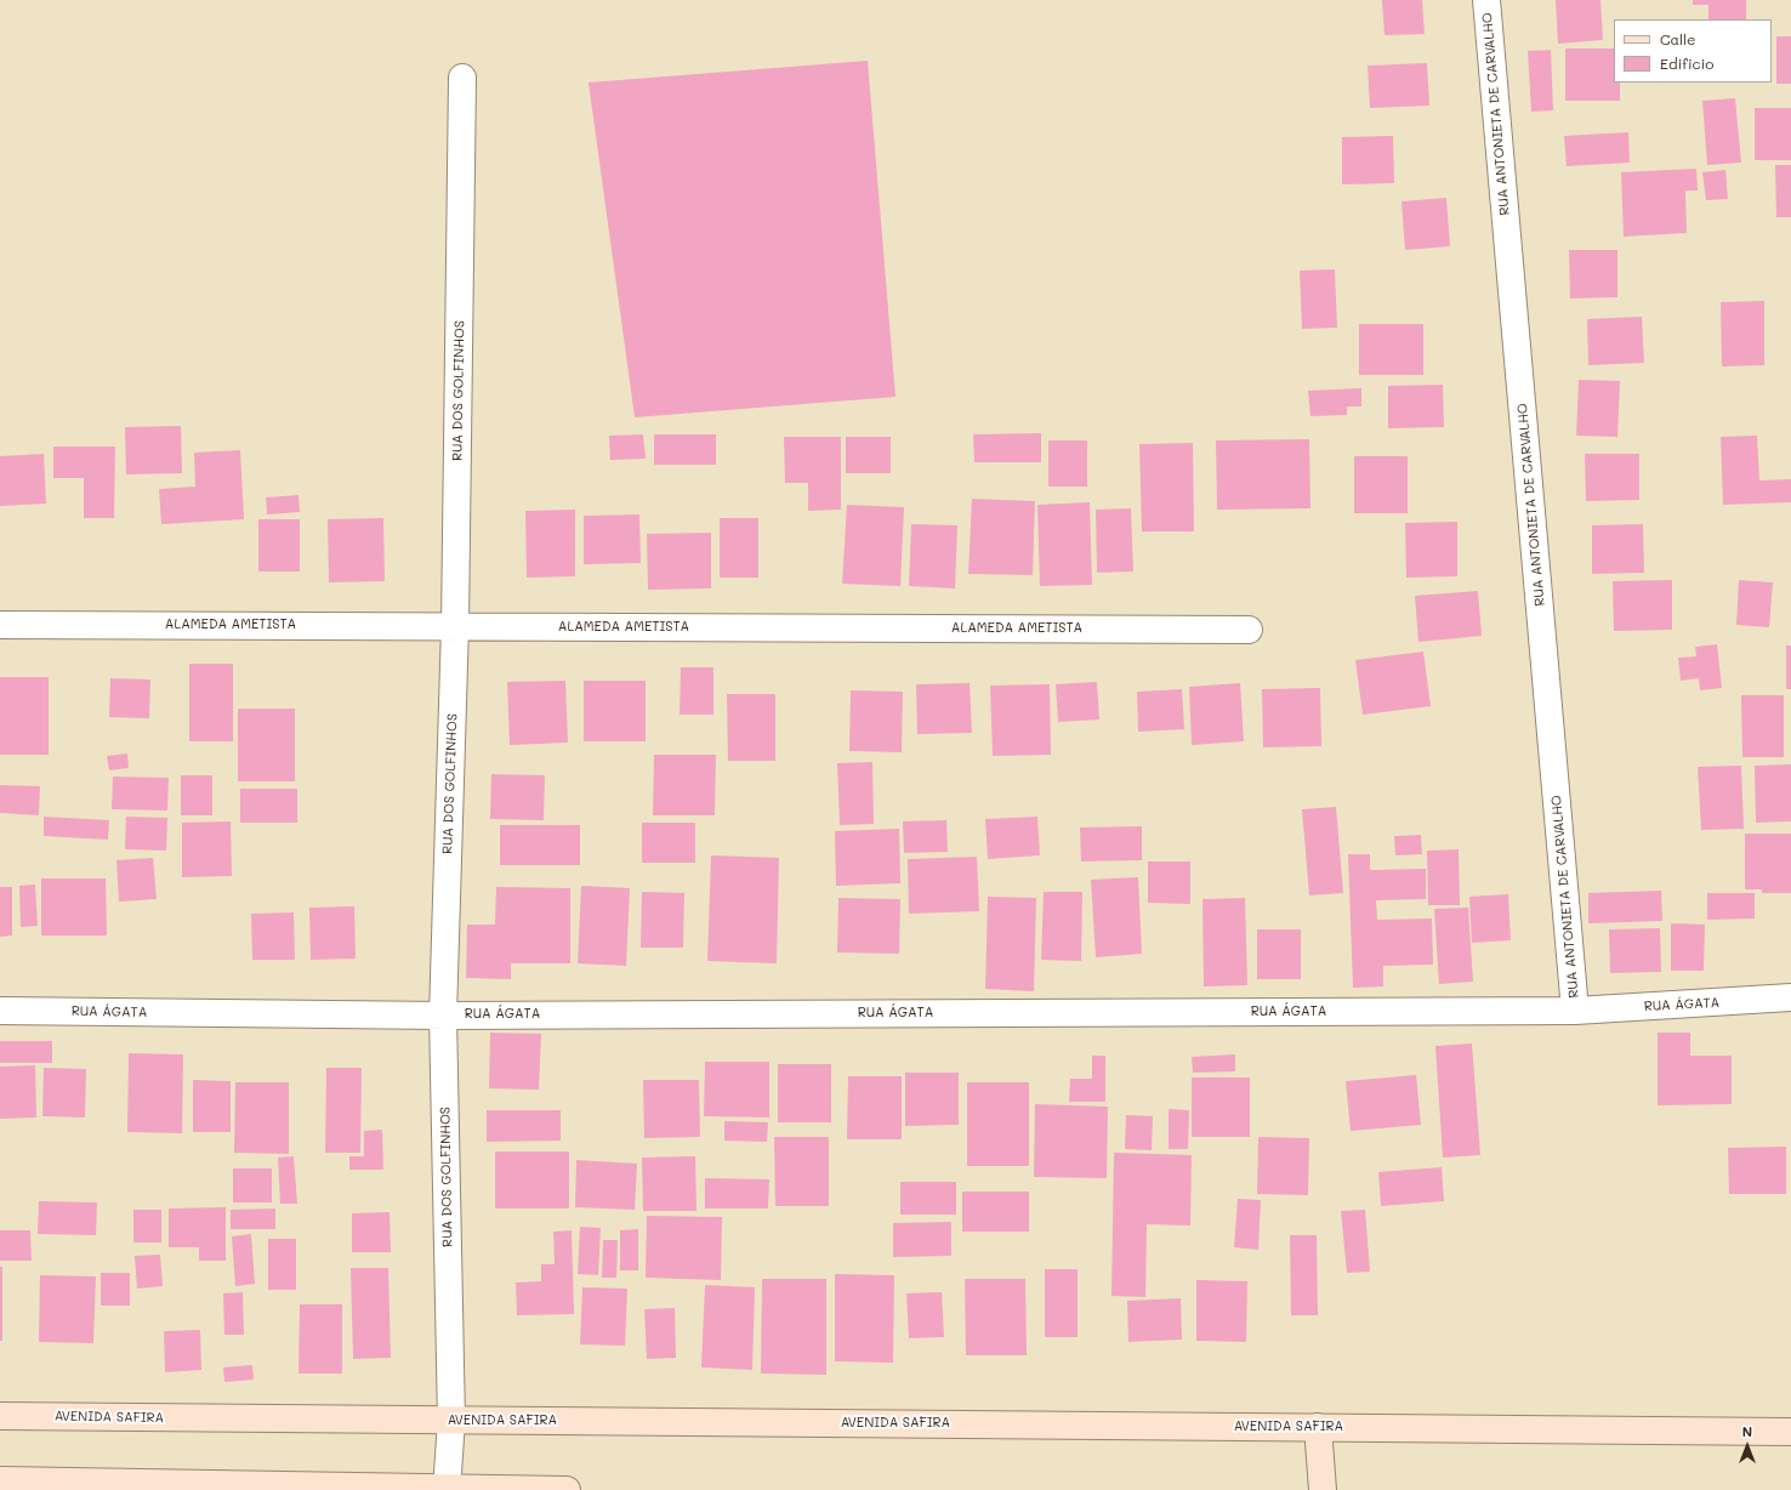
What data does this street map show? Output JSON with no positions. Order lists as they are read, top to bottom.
{
  "streets": {
    "street": [
      "RUA ANTONIETA DE CARVALHO",
      "RUA DOS GOLFINHOS",
      "ALAMEDA AMETISTA",
      "RUA ÁGATA",
      "AVENIDA SAFIRA"
    ]
  },
  "crossings": [
    ["RUA ANTONIETA DE CARVALHO", "RUA ÁGATA"],
    ["RUA DOS GOLFINHOS", "ALAMEDA AMETISTA"],
    ["RUA DOS GOLFINHOS", "RUA ÁGATA"],
    ["RUA DOS GOLFINHOS", "AVENIDA SAFIRA"]
  ],
  "legend": ["Calle", "Edificio"],
  "north": "top"
}
